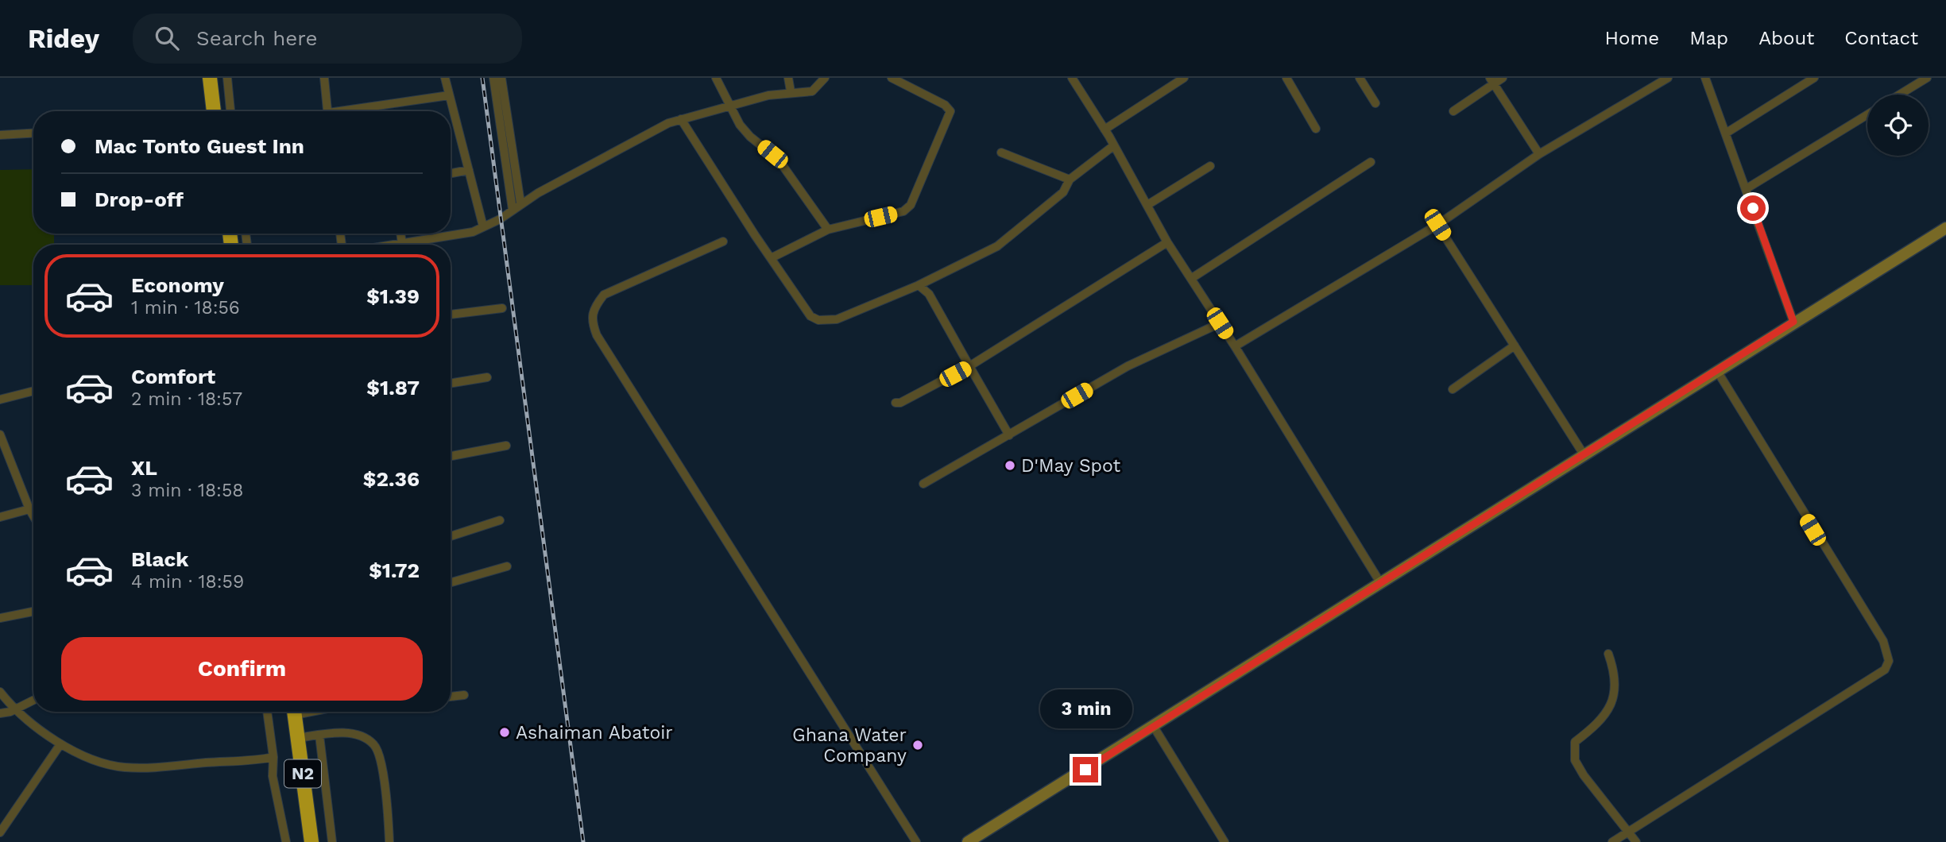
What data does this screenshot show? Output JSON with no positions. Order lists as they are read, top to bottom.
{
  "streets": {
    "highway": ["N2"]
  },
  "places": ["D'May Spot", "Ashaiman Abatoir", "Ghana Water Company"],
  "page": {
    "header": "Ridey",
    "search": "Search here",
    "nav": [
      "Home",
      "Map",
      "About",
      "Contact"
    ],
    "banner": ["Mac Tonto Guest Inn", "Drop-off"],
    "list": [
      {
        "name": "Economy",
        "note": "1 min · 18:56",
        "value": "$1.39"
      },
      {
        "name": "Comfort",
        "note": "2 min · 18:57",
        "value": "$1.87"
      },
      {
        "name": "XL",
        "note": "3 min · 18:58",
        "value": "$2.36"
      },
      {
        "name": "Black",
        "note": "4 min · 18:59",
        "value": "$1.72"
      }
    ],
    "buttons": "Confirm",
    "bubble": "3 min"
  }
}
